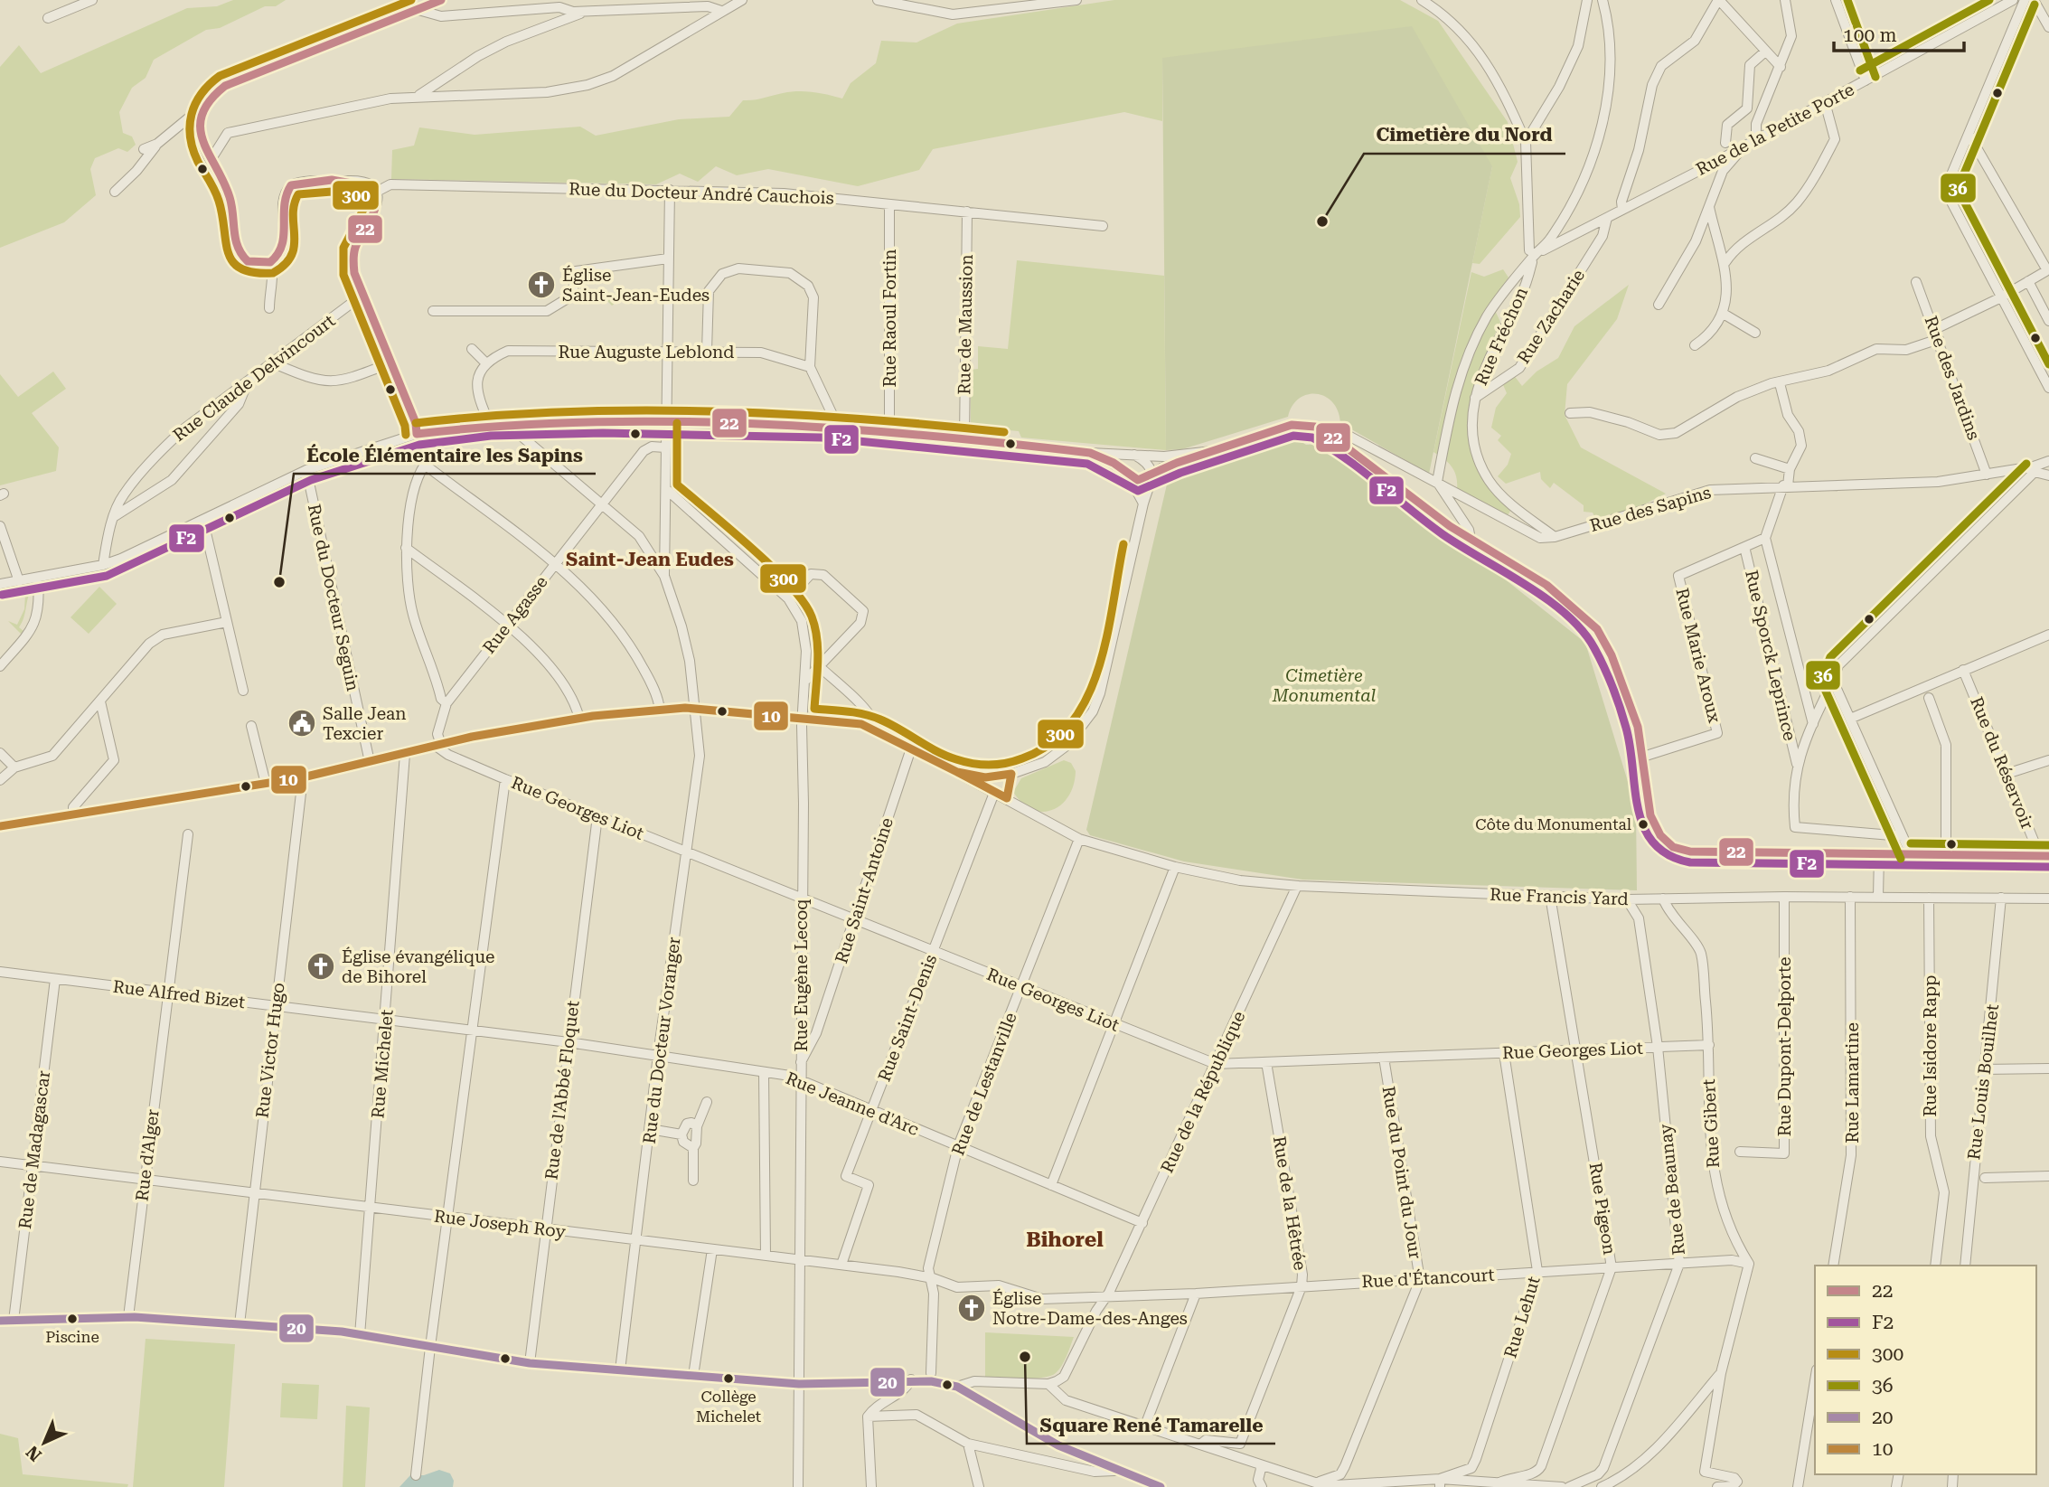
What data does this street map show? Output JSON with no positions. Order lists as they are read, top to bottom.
{
  "streets": {
    "street": [
      "Rue de la Petite Porte",
      "Rue du Docteur André Cauchois",
      "Rue Zacharie",
      "Rue Raoul Fortin",
      "Rue de Maussion",
      "Rue Fréchon",
      "Rue Auguste Leblond",
      "Rue Claude Delvincourt",
      "Rue des Jardins",
      "Rue des Sapins",
      "Rue du Docteur Seguin",
      "Rue Agasse",
      "Rue Marie Aroux",
      "Rue Sporck Leprince",
      "Rue du Réservoir",
      "Rue Georges Liot",
      "Rue Saint-Antoine",
      "Rue Francis Yard",
      "Rue Eugène Lecoq",
      "Rue Alfred Bizet",
      "Rue Saint-Denis",
      "Rue du Docteur Voranger",
      "Rue Isidore Rapp",
      "Rue Dupont-Delporte",
      "Rue Victor Hugo",
      "Rue Michelet",
      "Rue Louis Bouilhet",
      "Rue Lamartine",
      "Rue de Lestanville",
      "Rue de l'Abbé Floquet",
      "Rue de la République",
      "Rue Jeanne d'Arc",
      "Rue Gibert",
      "Rue de Madagascar",
      "Rue d'Alger",
      "Rue du Point du Jour",
      "Rue de Beaunay",
      "Rue de la Hêtrée",
      "Rue Pigeon",
      "Rue Joseph Roy",
      "Rue d'Étancourt",
      "Rue Lehut"
    ]
  },
  "crossings": [
    ["Rue de la Petite Porte", "Rue Zacharie"],
    ["Rue de la Petite Porte", "Rue Fréchon"],
    ["Rue du Docteur André Cauchois", "Rue Raoul Fortin"],
    ["Rue du Docteur André Cauchois", "Rue de Maussion"],
    ["Rue Zacharie", "Rue Fréchon"],
    ["Rue Fréchon", "Rue des Sapins"],
    ["Rue des Jardins", "Rue des Sapins"],
    ["Rue Agasse", "Rue Georges Liot"],
    ["Rue Marie Aroux", "Rue Sporck Leprince"],
    ["Rue Georges Liot", "Rue Saint-Antoine"],
    ["Rue Georges Liot", "Rue Eugène Lecoq"],
    ["Rue Georges Liot", "Rue Saint-Denis"],
    ["Rue Georges Liot", "Rue du Docteur Voranger"],
    ["Rue Georges Liot", "Rue de Lestanville"],
    ["Rue Georges Liot", "Rue de l'Abbé Floquet"],
    ["Rue Georges Liot", "Rue de la République"],
    ["Rue Georges Liot", "Rue Gibert"],
    ["Rue Georges Liot", "Rue du Point du Jour"],
    ["Rue Georges Liot", "Rue de Beaunay"],
    ["Rue Georges Liot", "Rue de la Hêtrée"],
    ["Rue Georges Liot", "Rue Pigeon"],
    ["Rue Georges Liot", "Rue Lehut"],
    ["Rue Saint-Antoine", "Rue Eugène Lecoq"],
    ["Rue Francis Yard", "Rue Saint-Denis"],
    ["Rue Francis Yard", "Rue Isidore Rapp"],
    ["Rue Francis Yard", "Rue Dupont-Delporte"],
    ["Rue Francis Yard", "Rue Louis Bouilhet"],
    ["Rue Francis Yard", "Rue Lamartine"],
    ["Rue Francis Yard", "Rue de Lestanville"],
    ["Rue Francis Yard", "Rue de la République"],
    ["Rue Francis Yard", "Rue Gibert"],
    ["Rue Francis Yard", "Rue de Beaunay"],
    ["Rue Francis Yard", "Rue Pigeon"],
    ["Rue Eugène Lecoq", "Rue Jeanne d'Arc"],
    ["Rue Eugène Lecoq", "Rue Joseph Roy"],
    ["Rue Alfred Bizet", "Rue Victor Hugo"],
    ["Rue Alfred Bizet", "Rue Michelet"],
    ["Rue Alfred Bizet", "Rue Jeanne d'Arc"],
    ["Rue Alfred Bizet", "Rue de Madagascar"],
    ["Rue Alfred Bizet", "Rue d'Alger"],
    ["Rue Saint-Denis", "Rue Jeanne d'Arc"],
    ["Rue Saint-Denis", "Rue Joseph Roy"],
    ["Rue du Docteur Voranger", "Rue Jeanne d'Arc"],
    ["Rue du Docteur Voranger", "Rue Joseph Roy"],
    ["Rue Victor Hugo", "Rue Joseph Roy"],
    ["Rue Michelet", "Rue Joseph Roy"],
    ["Rue de Lestanville", "Rue Jeanne d'Arc"],
    ["Rue de Lestanville", "Rue Joseph Roy"],
    ["Rue de l'Abbé Floquet", "Rue Jeanne d'Arc"],
    ["Rue de l'Abbé Floquet", "Rue Joseph Roy"],
    ["Rue de la République", "Rue Jeanne d'Arc"],
    ["Rue de la République", "Rue Joseph Roy"],
    ["Rue de la République", "Rue d'Étancourt"],
    ["Rue Gibert", "Rue d'Étancourt"],
    ["Rue de Madagascar", "Rue Joseph Roy"],
    ["Rue d'Alger", "Rue Joseph Roy"],
    ["Rue du Point du Jour", "Rue d'Étancourt"],
    ["Rue de Beaunay", "Rue d'Étancourt"],
    ["Rue de la Hêtrée", "Rue d'Étancourt"],
    ["Rue Pigeon", "Rue d'Étancourt"],
    ["Rue Joseph Roy", "Rue d'Étancourt"],
    ["Rue d'Étancourt", "Rue Lehut"]
  ],
  "districts": ["Saint-Jean Eudes", "Bihorel"],
  "parks": ["Cimetière Monumental"],
  "places": {
    "other": [
      "Cimetière du Nord",
      "École Élémentaire les Sapins",
      "Côte du Monumental",
      "Piscine",
      "Square René Tamarelle",
      "Collège Michelet"
    ],
    "church": ["Église Saint-Jean-Eudes", "Église évangélique de Bihorel", "Église Notre-Dame-des-Anges"],
    "public building": ["Salle Jean Texcier"]
  },
  "lines": [
    "transit line 22",
    "transit line 300",
    "transit line 36",
    "transit line F2",
    "transit line 10",
    "transit line 20"
  ],
  "legend": [
    "22",
    "F2",
    "300",
    "36",
    "20",
    "10"
  ],
  "scale_bar": "100 m",
  "north": "bottom left"
}
